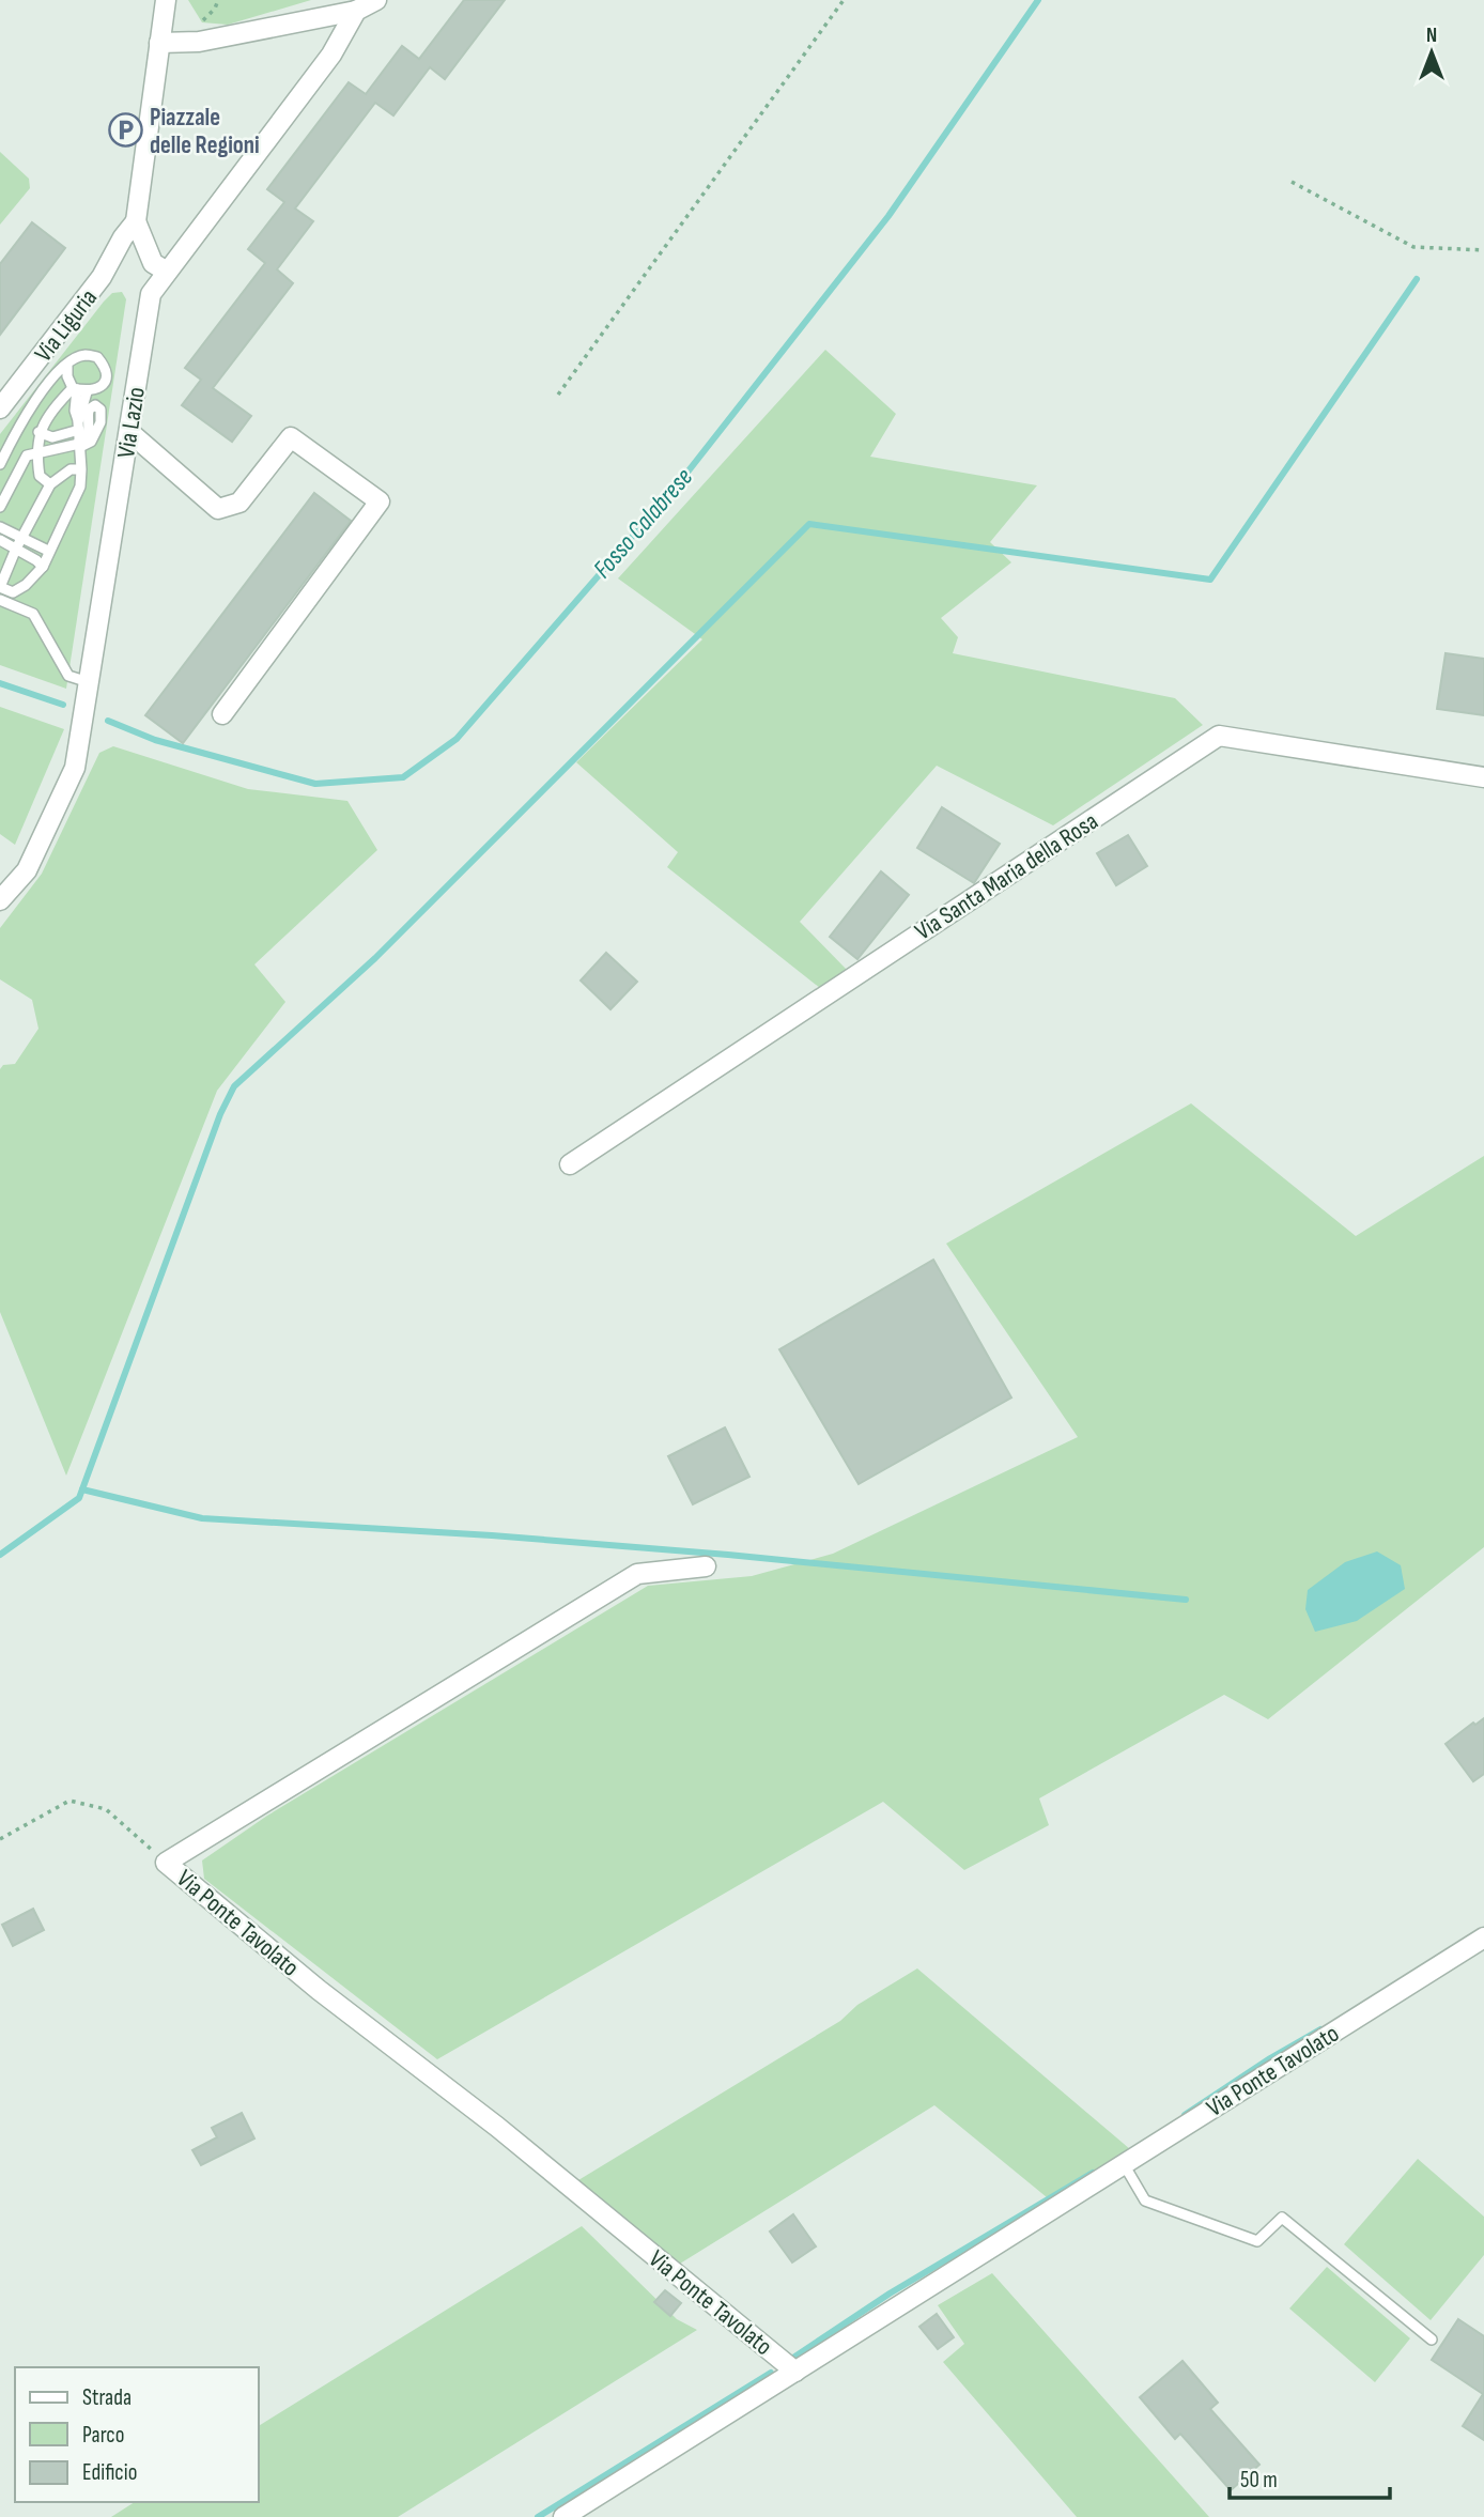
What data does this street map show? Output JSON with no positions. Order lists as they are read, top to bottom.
{
  "streets": {
    "street": [
      "Via Liguria",
      "Via Lazio",
      "Via Santa Maria della Rosa",
      "Via Ponte Tavolato"
    ]
  },
  "water": ["Fosso Calabrese"],
  "places": {
    "parking": ["Piazzale delle Regioni"]
  },
  "legend": ["Strada", "Parco", "Edificio"],
  "scale_bar": "50 m",
  "north": "top"
}
